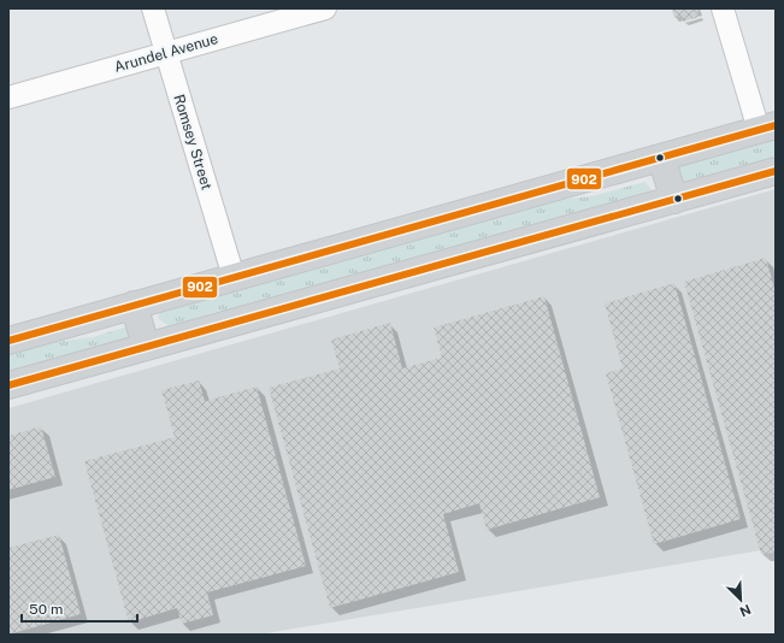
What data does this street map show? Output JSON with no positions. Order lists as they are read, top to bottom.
{
  "streets": {
    "street": ["Arundel Avenue", "Romsey Street"]
  },
  "crossings": [
    ["Arundel Avenue", "Romsey Street"]
  ],
  "lines": ["transit line 902"],
  "scale_bar": "50 m",
  "north": "bottom right"
}
